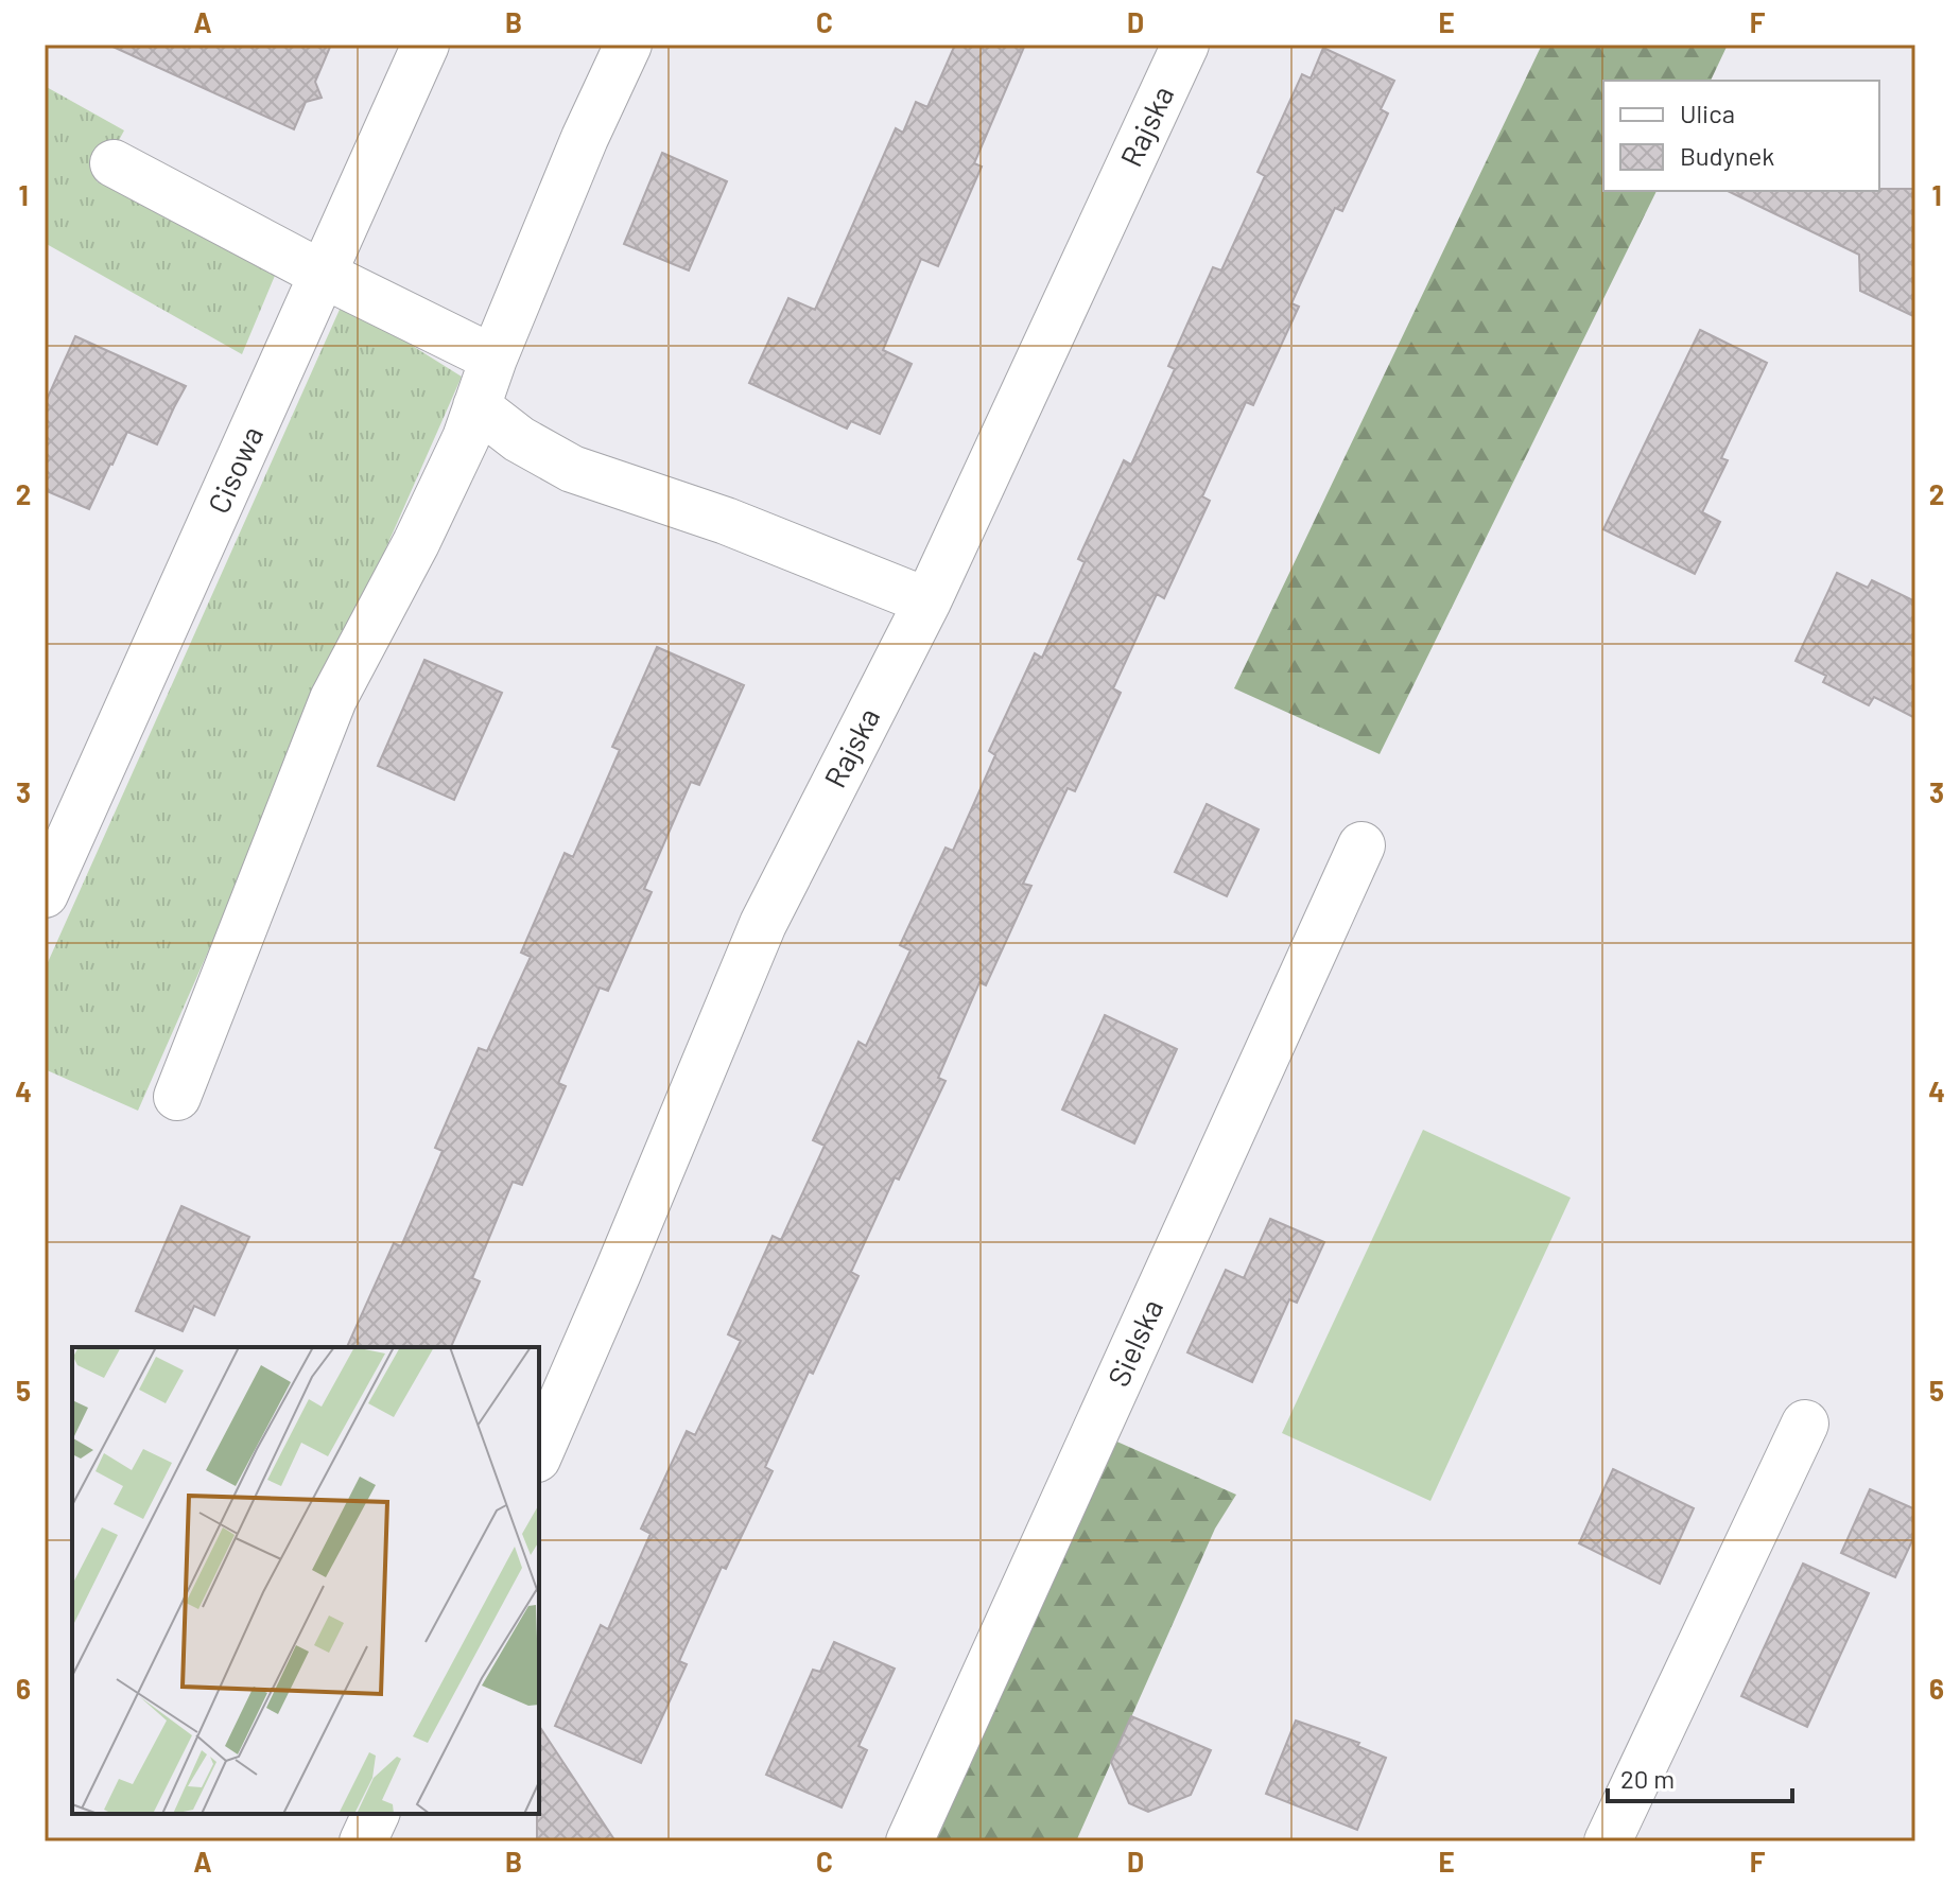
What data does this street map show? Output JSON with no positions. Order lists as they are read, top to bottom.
{
  "streets": {
    "street": ["Rajska", "Cisowa", "Sielska"]
  },
  "legend": ["Ulica", "Budynek"],
  "scale_bar": "20 m",
  "grid": {
    "columns": [
      "A",
      "B",
      "C",
      "D",
      "E",
      "F"
    ],
    "rows": [
      "1",
      "2",
      "3",
      "4",
      "5",
      "6"
    ]
  }
}
